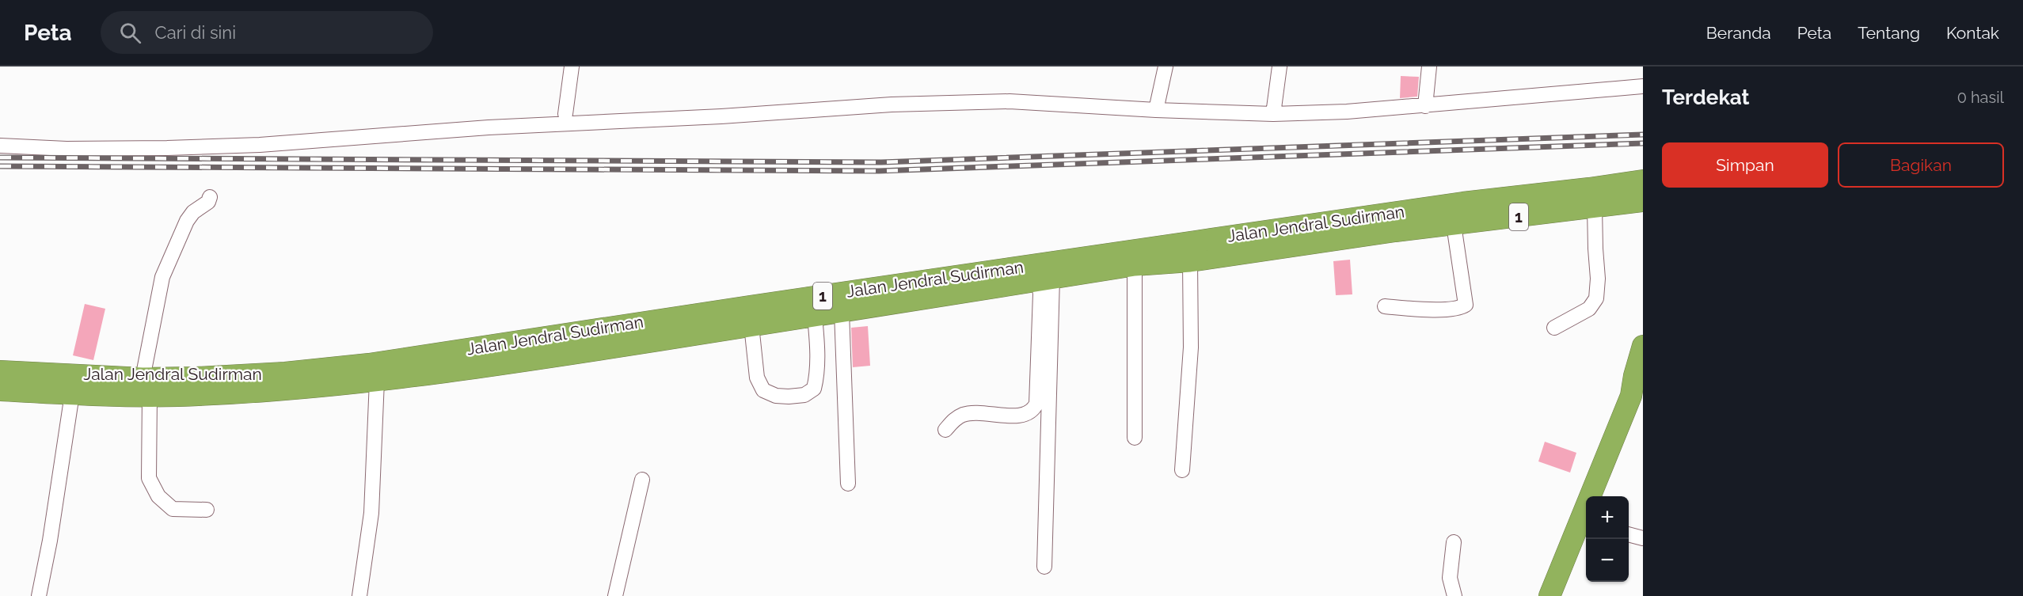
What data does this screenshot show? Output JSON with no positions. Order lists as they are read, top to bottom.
{
  "streets": {
    "highway": ["1", "Jalan Jendral Sudirman"]
  },
  "crossings": [
    ["1", "Jalan Jendral Sudirman"]
  ],
  "page": {
    "header": "Peta",
    "search": "Cari di sini",
    "nav": [
      "Beranda",
      "Peta",
      "Tentang",
      "Kontak"
    ],
    "heading": ["Terdekat", "0 hasil"],
    "buttons": ["Simpan", "Bagikan"],
    "map_buttons": ["+", "−"]
  }
}
